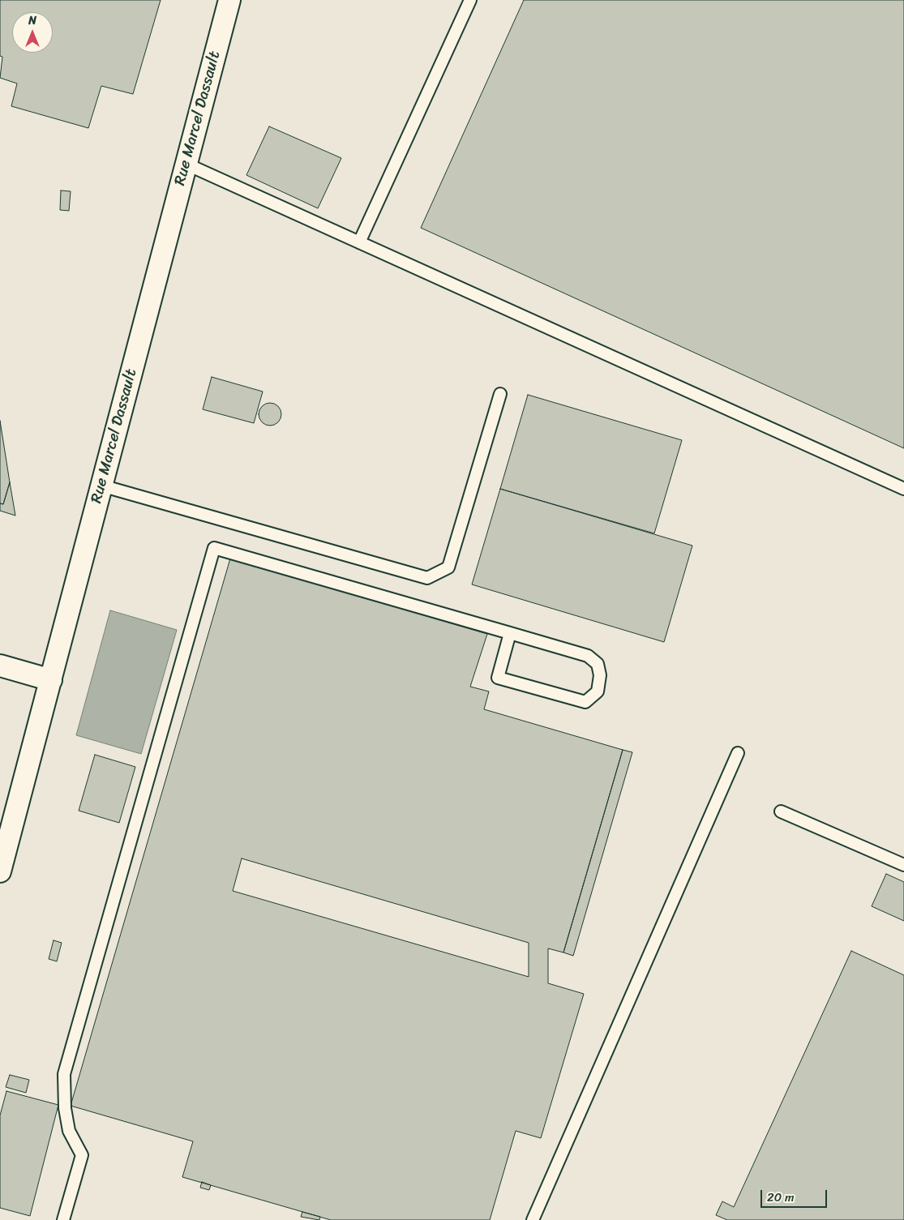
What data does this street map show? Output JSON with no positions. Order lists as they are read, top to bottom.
{
  "streets": {
    "street": ["Rue Marcel Dassault"]
  },
  "scale_bar": "20 m",
  "north": "top"
}
